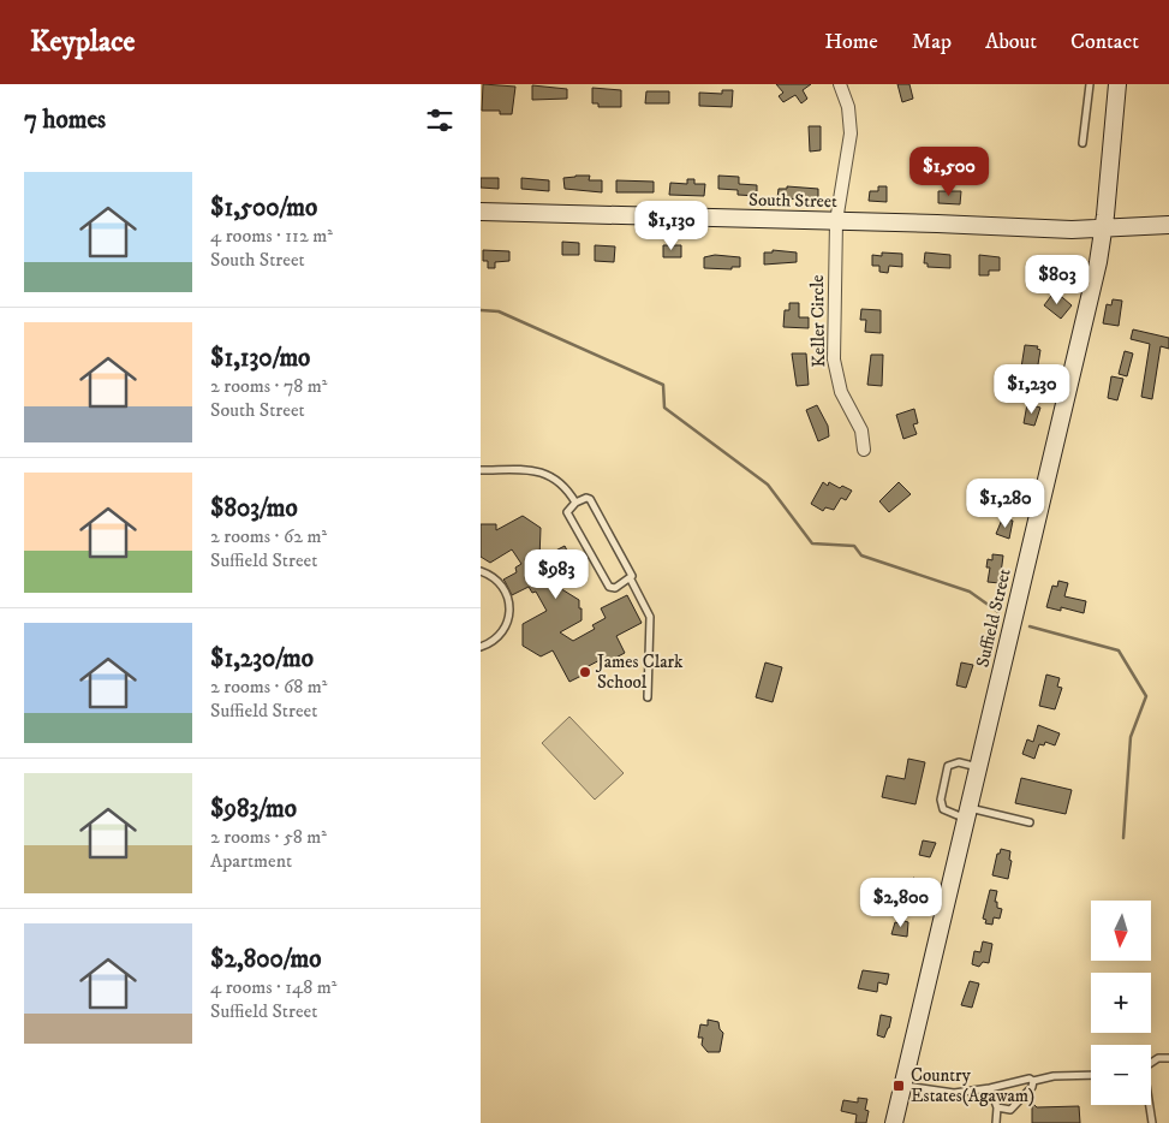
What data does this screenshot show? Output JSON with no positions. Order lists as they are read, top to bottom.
{
  "streets": {
    "main road": ["South Street", "Suffield Street"],
    "street": ["Keller Circle"]
  },
  "crossings": [
    ["South Street", "Keller Circle"],
    ["South Street", "Suffield Street"]
  ],
  "places": {
    "other": ["James Clark School"],
    "transit": ["Country Estates(Agawam)"]
  },
  "north": "bottom",
  "page": {
    "header": "Keyplace",
    "nav": [
      "Home",
      "Map",
      "About",
      "Contact"
    ],
    "heading": "7 homes",
    "price": [
      "$1,500",
      "$1,130",
      "$803",
      "$1,230",
      "$1,280",
      "$983",
      "$2,800"
    ],
    "list": [
      {
        "name": "$1,500/mo",
        "note": "4 rooms · 112 m² · South Street"
      },
      {
        "name": "$1,130/mo",
        "note": "2 rooms · 78 m² · South Street"
      },
      {
        "name": "$803/mo",
        "note": "2 rooms · 62 m² · Suffield Street"
      },
      {
        "name": "$1,230/mo",
        "note": "2 rooms · 68 m² · Suffield Street"
      },
      {
        "name": "$983/mo",
        "note": "2 rooms · 58 m² · Apartment"
      },
      {
        "name": "$2,800/mo",
        "note": "4 rooms · 148 m² · Suffield Street"
      }
    ],
    "map_buttons": ["+", "−"]
  }
}
